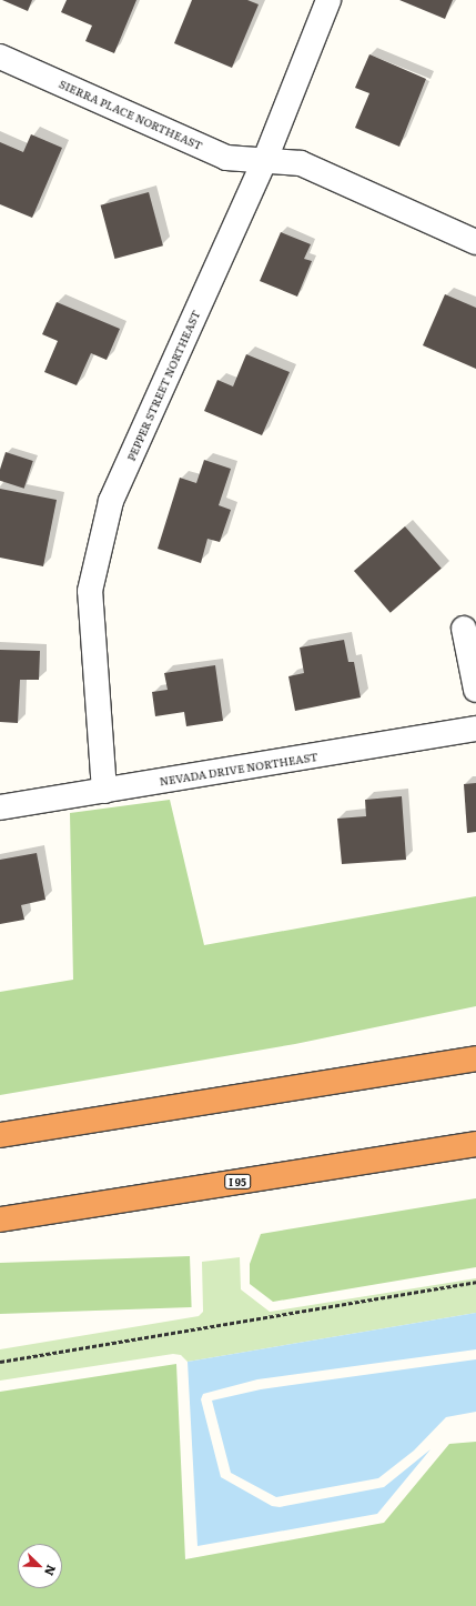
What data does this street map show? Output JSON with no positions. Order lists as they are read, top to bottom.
{
  "streets": {
    "highway": ["I 95"],
    "street": ["SIERRA PLACE NORTHEAST", "PEPPER STREET NORTHEAST", "NEVADA DRIVE NORTHEAST"]
  },
  "crossings": [
    ["SIERRA PLACE NORTHEAST", "PEPPER STREET NORTHEAST"],
    ["PEPPER STREET NORTHEAST", "NEVADA DRIVE NORTHEAST"]
  ],
  "north": "bottom right"
}
